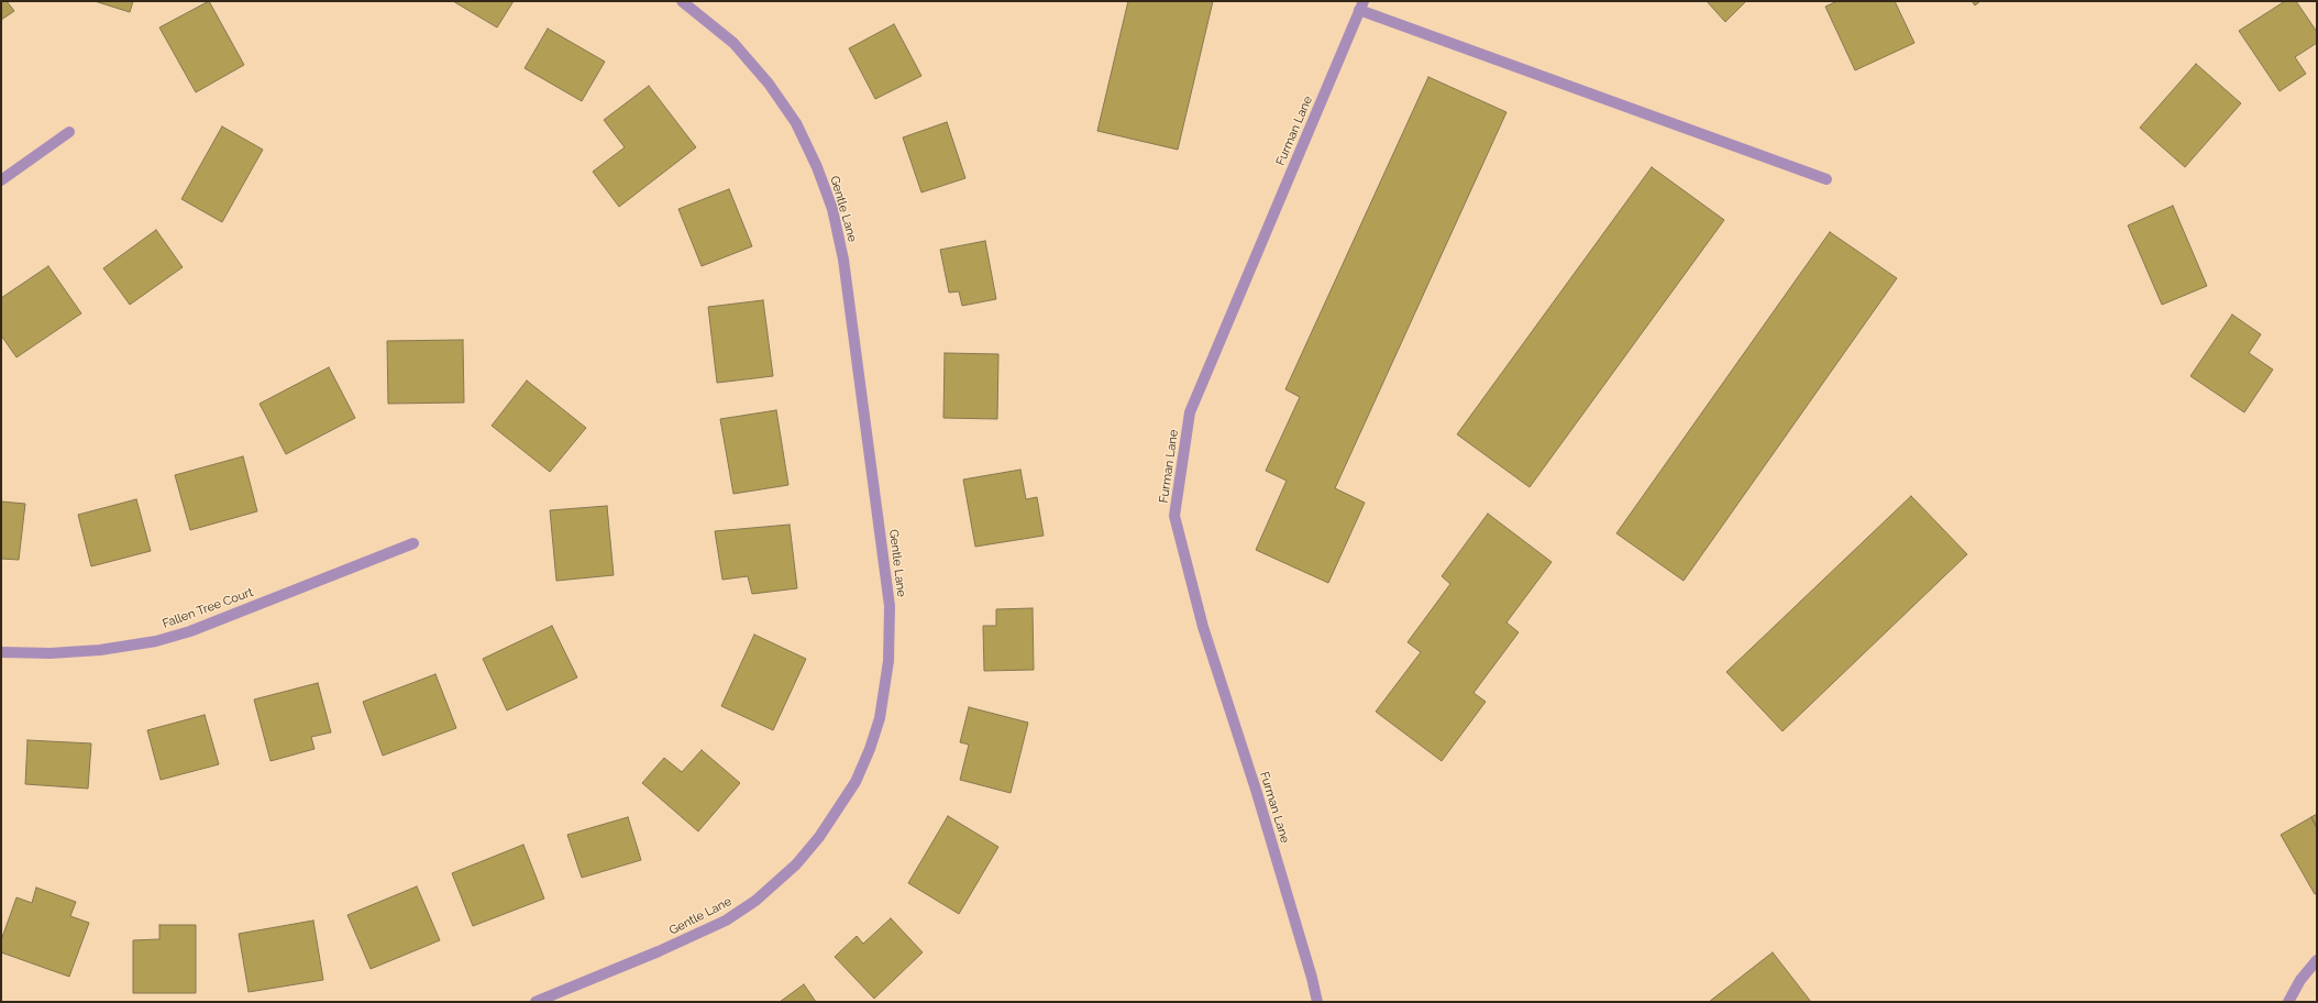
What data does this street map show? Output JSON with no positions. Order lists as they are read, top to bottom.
{
  "streets": {
    "street": ["Furman Lane", "Gentle Lane", "Fallen Tree Court"]
  }
}
